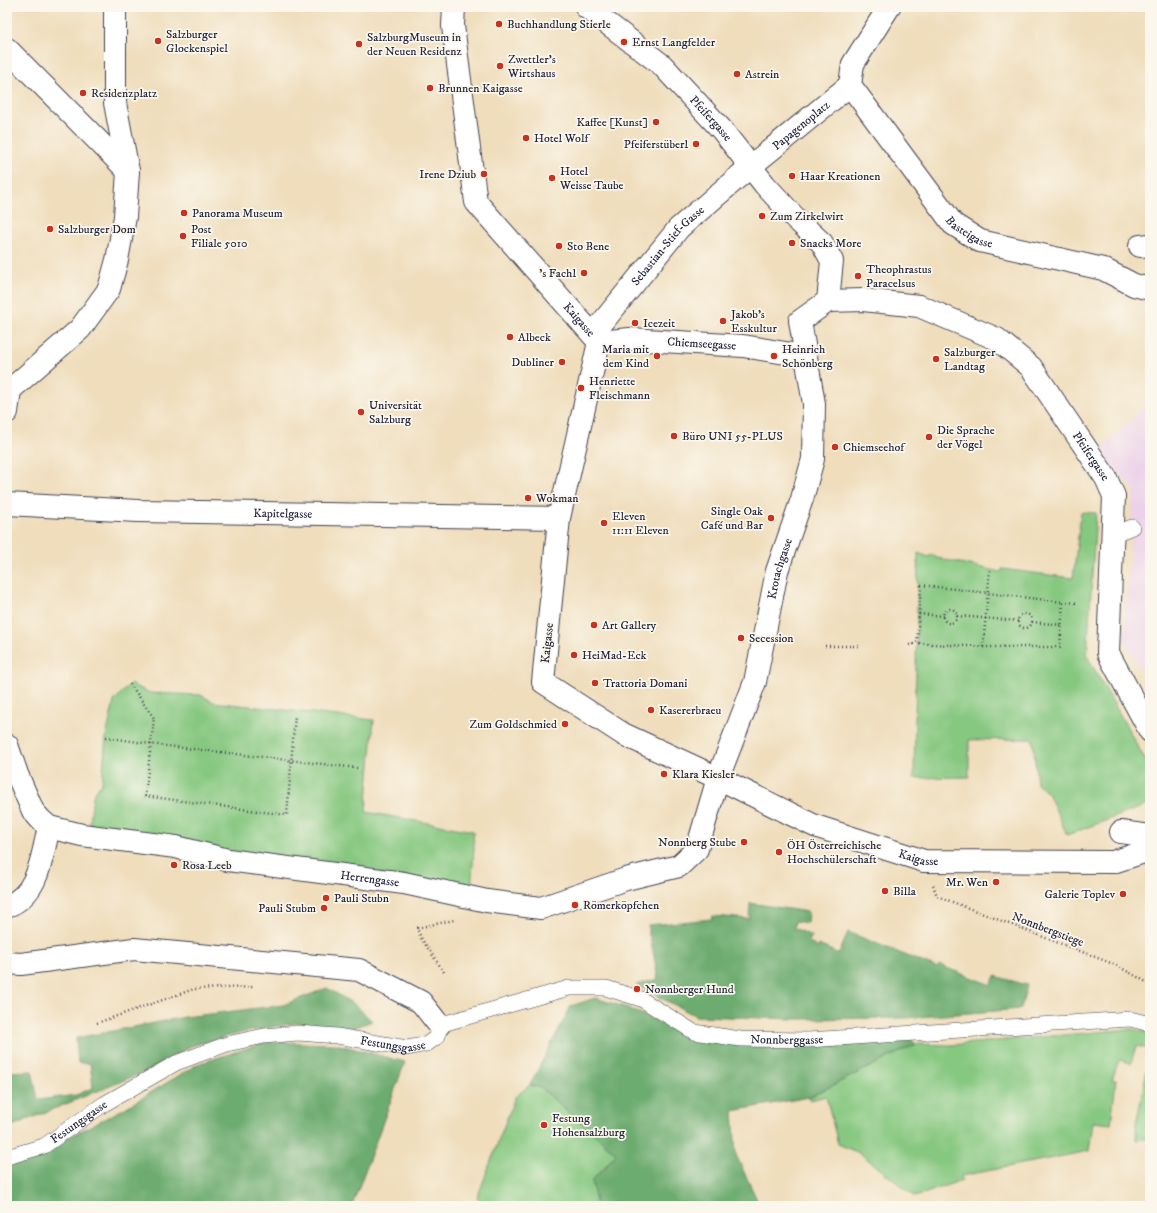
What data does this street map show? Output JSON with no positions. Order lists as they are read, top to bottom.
{
  "streets": {
    "street": [
      "Pfeifergasse",
      "Papagenoplatz",
      "Basteigasse",
      "Sebastian-Stief-Gasse",
      "Kaigasse",
      "Chiemseegasse",
      "Kapitelgasse",
      "Krotachgasse",
      "Herrengasse",
      "Festungsgasse"
    ],
    "lane": ["Nonnberggasse"],
    "path": ["Nonnbergstiege"]
  },
  "crossings": [
    ["Pfeifergasse", "Papagenoplatz"],
    ["Pfeifergasse", "Sebastian-Stief-Gasse"],
    ["Pfeifergasse", "Krotachgasse"],
    ["Papagenoplatz", "Basteigasse"],
    ["Papagenoplatz", "Sebastian-Stief-Gasse"],
    ["Sebastian-Stief-Gasse", "Kaigasse"],
    ["Sebastian-Stief-Gasse", "Chiemseegasse"],
    ["Kaigasse", "Chiemseegasse"],
    ["Kaigasse", "Kapitelgasse"],
    ["Kaigasse", "Krotachgasse"],
    ["Kaigasse", "Herrengasse"],
    ["Chiemseegasse", "Krotachgasse"],
    ["Krotachgasse", "Herrengasse"],
    ["Nonnberggasse", "Festungsgasse"]
  ],
  "places": [
    "Buchhandlung Stierle",
    "Salzburger Glockenspiel",
    "Ernst Langfelder",
    "SalzburgMuseum in der Neuen Residenz",
    "Zwettler's Wirtshaus",
    "Astrein",
    "Brunnen Kaigasse",
    "Residenzplatz",
    "Kaffee [Kunst]",
    "Hotel Wolf",
    "Pfeiferstüberl",
    "Irene Dziub",
    "Haar Kreationen",
    "Hotel Weisse Taube",
    "Panorama Museum",
    "Zum Zirkelwirt",
    "Salzburger Dom",
    "Post Filiale 5010",
    "Snacks More",
    "Sto Bene",
    "'s Fachl",
    "Theophrastus Paracelsus",
    "Jakob's Esskultur",
    "Icezeit",
    "Albeck",
    "Maria mit dem Kind",
    "Heinrich Schönberg",
    "Salzburger Landtag",
    "Dubliner",
    "Henriette Fleischmann",
    "Universität Salzburg",
    "Büro UNI 55-PLUS",
    "Die Sprache der Vögel",
    "Chiemseehof",
    "Wokman",
    "Single Oak Café und Bar",
    "Eleven 11:11 Eleven",
    "Art Gallery",
    "Secession",
    "HeiMad-Eck",
    "Trattoria Domani",
    "Kasererbraeu",
    "Zum Goldschmied",
    "Klara Kiesler",
    "Nonnberg Stube",
    "ÖH Österreichische Hochschülerschaft",
    "Rosa Leeb",
    "Mr. Wen",
    "Billa",
    "Galerie Toplev",
    "Pauli Stubn",
    "Römerköpfchen",
    "Pauli Stubm",
    "Nonnberger Hund",
    "Festung Hohensalzburg"
  ]
}
